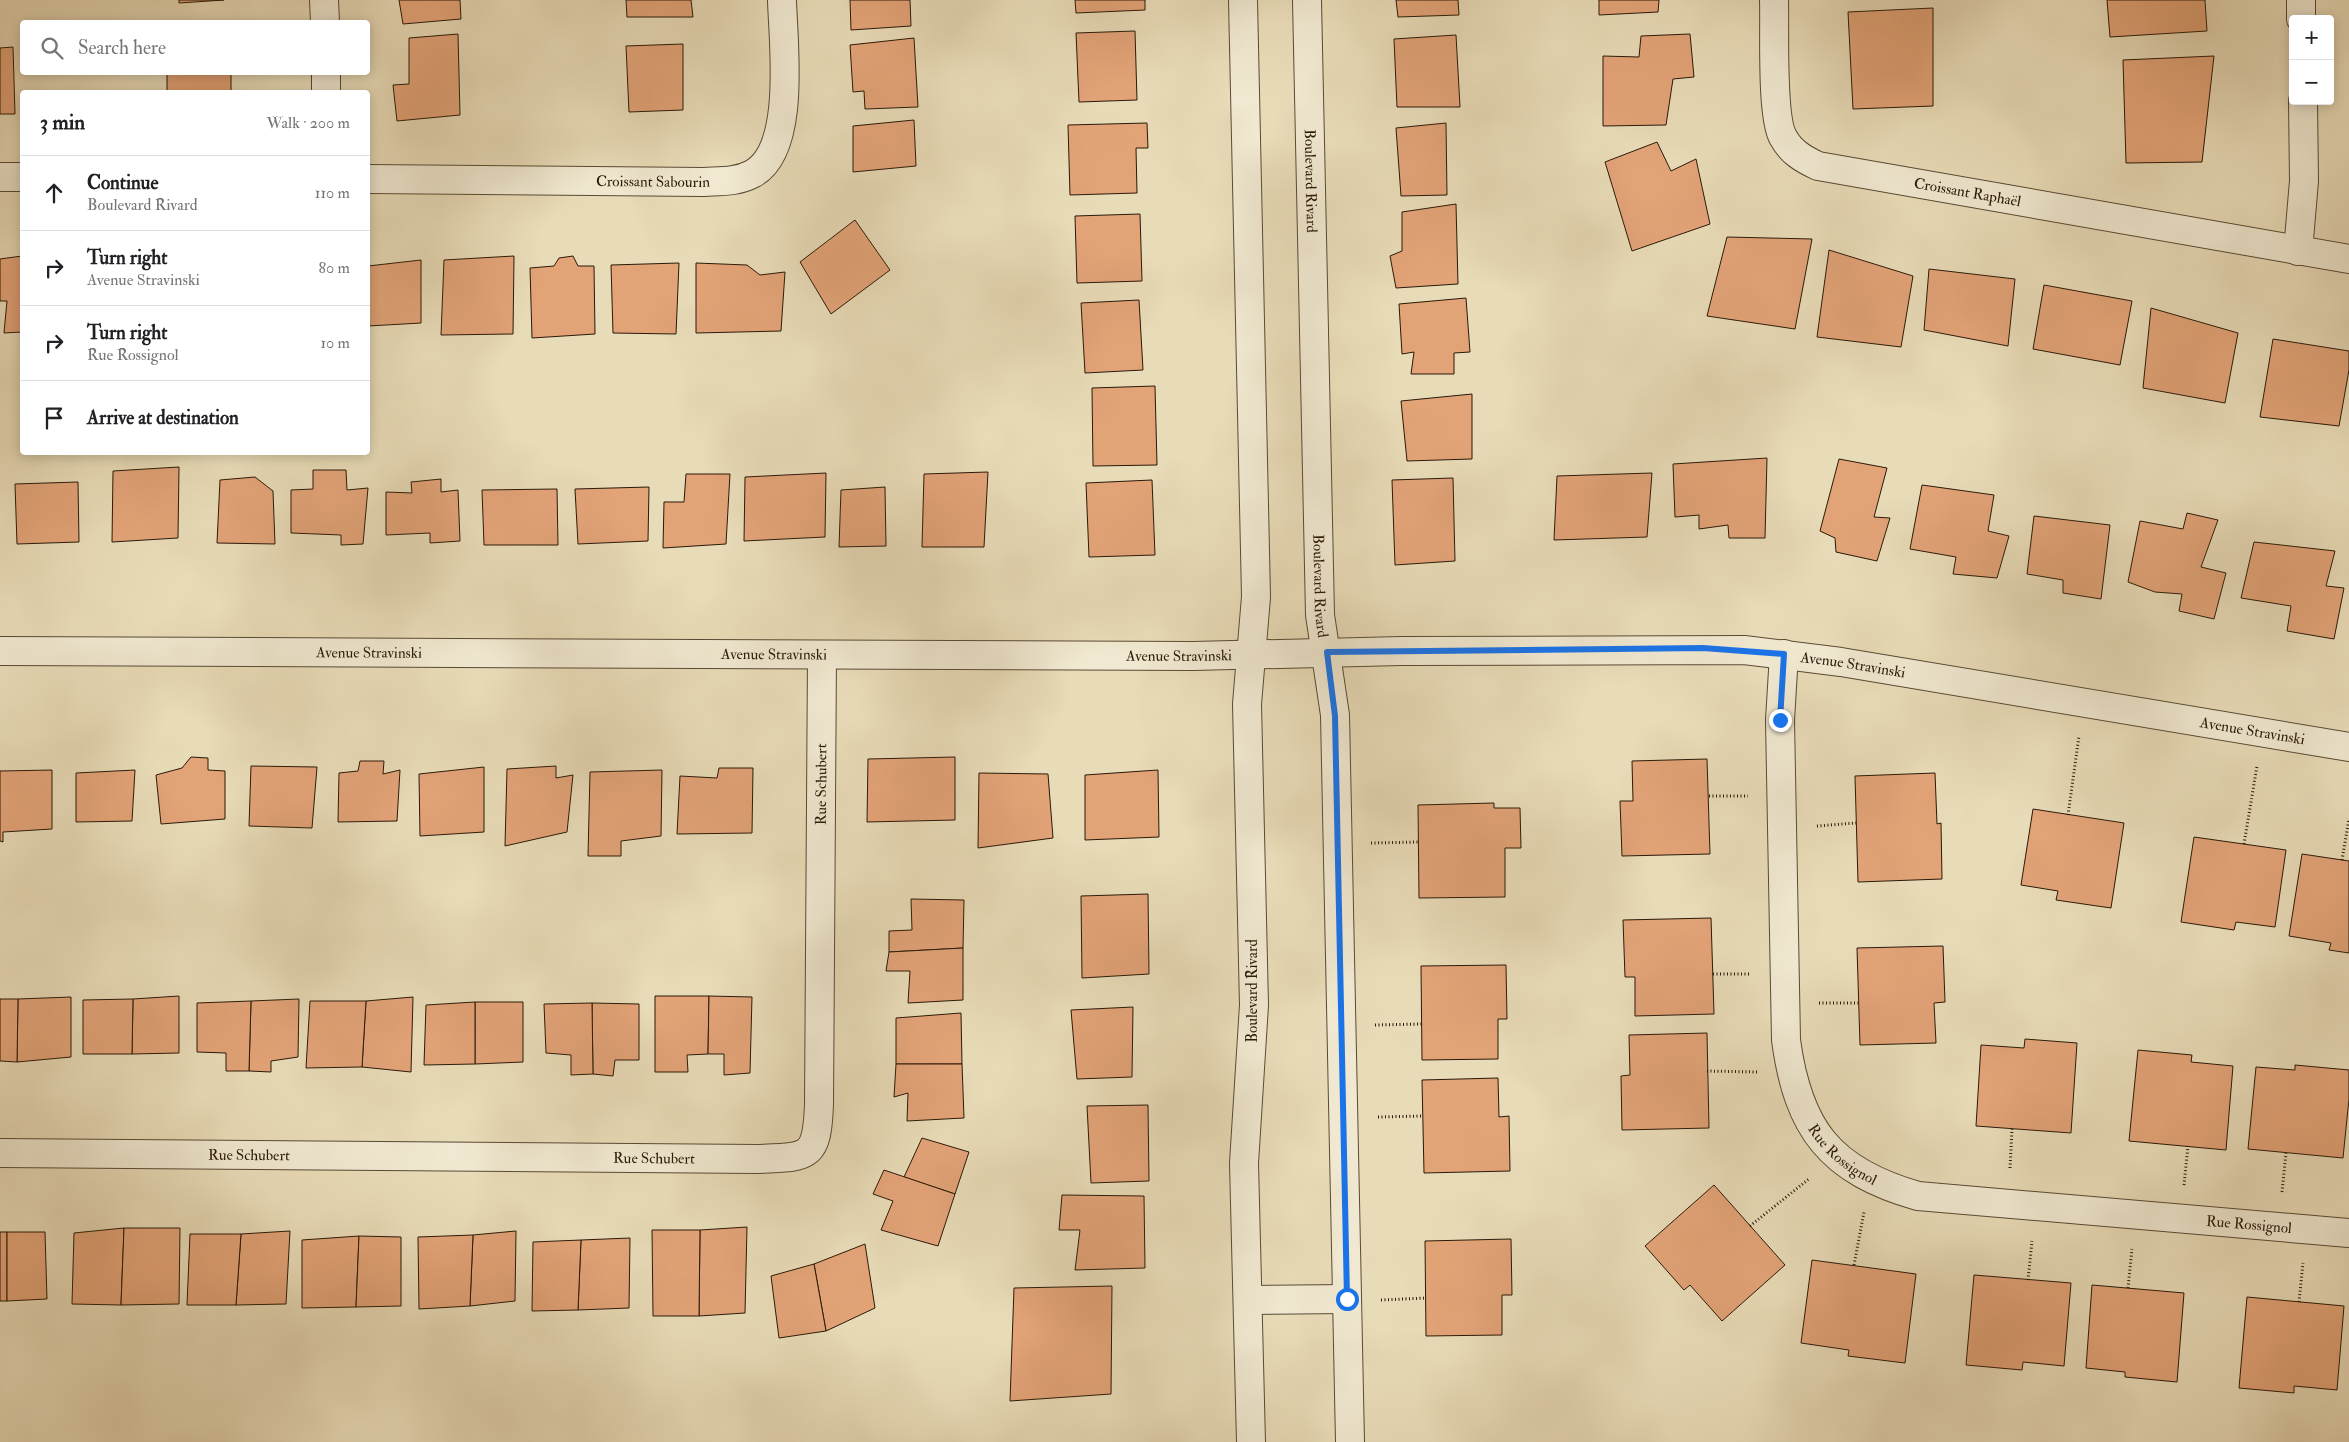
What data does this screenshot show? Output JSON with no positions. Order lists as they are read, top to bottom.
{
  "streets": {
    "street": [
      "Croissant Sabourin",
      "Boulevard Rivard",
      "Croissant Raphaël",
      "Avenue Stravinski",
      "Rue Schubert",
      "Rue Rossignol"
    ]
  },
  "crossings": [
    ["Boulevard Rivard", "Avenue Stravinski"],
    ["Avenue Stravinski", "Rue Schubert"],
    ["Avenue Stravinski", "Rue Rossignol"]
  ],
  "page": {
    "map_buttons": ["+", "−"],
    "search": "Search here",
    "heading": ["3 min", "Walk · 200 m"],
    "list": [
      ["Continue", "Boulevard Rivard", "110 m"],
      ["Turn right", "Avenue Stravinski", "80 m"],
      ["Turn right", "Rue Rossignol", "10 m"],
      "Arrive at destination"
    ]
  }
}
